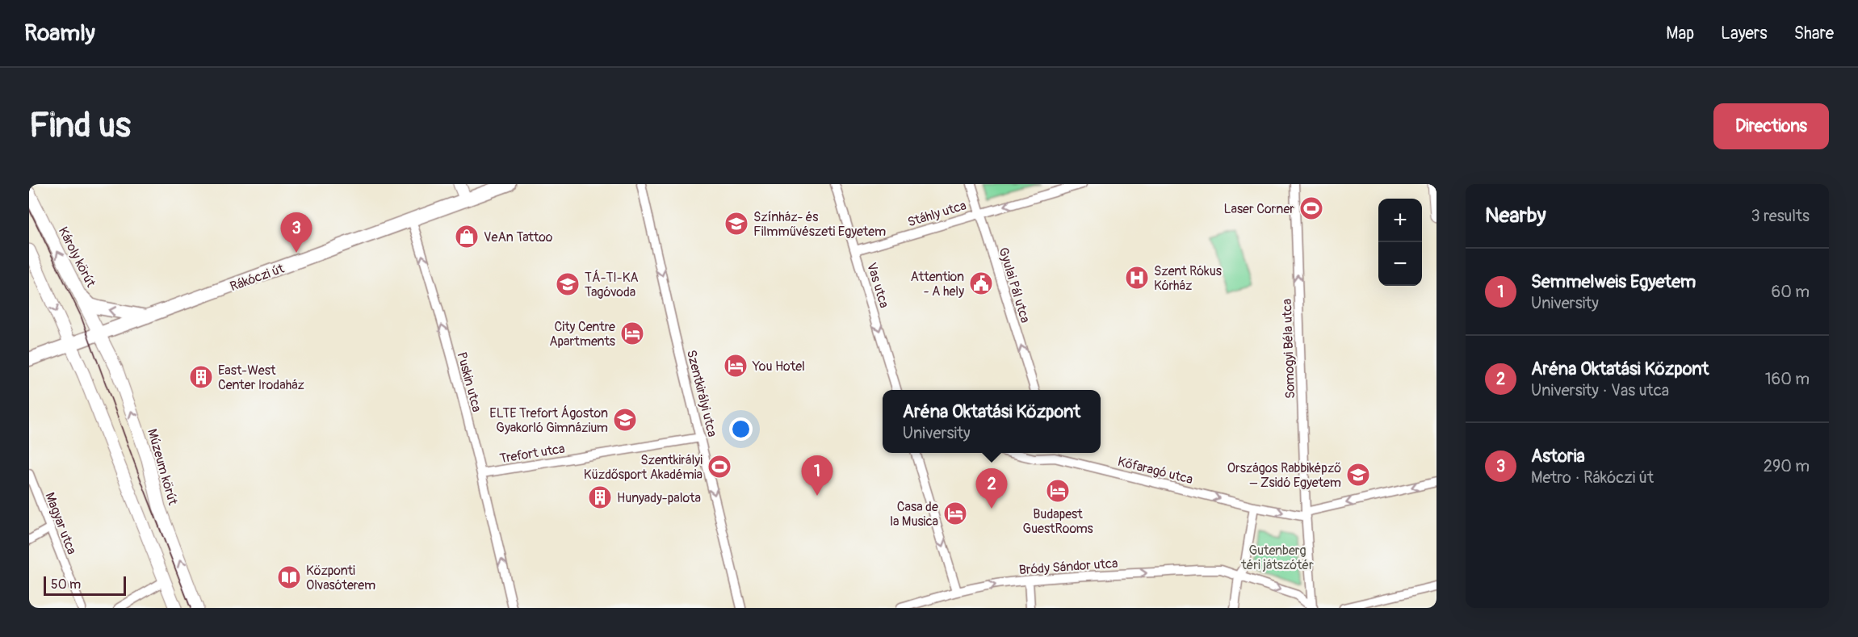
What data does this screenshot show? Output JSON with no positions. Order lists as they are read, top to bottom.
{
  "streets": {
    "main road": ["Károly körút", "Rákóczi út", "Múzeum körút"],
    "street": [
      "Stáhly utca",
      "Vas utca",
      "Gyulai Pál utca",
      "Somogyi Béla utca",
      "Puskin utca",
      "Szentkirályi utca",
      "Trefort utca",
      "Kőfaragó utca",
      "Magyar utca",
      "Bródy Sándor utca"
    ]
  },
  "crossings": [
    ["Stáhly utca", "Vas utca"],
    ["Stáhly utca", "Gyulai Pál utca"],
    ["Károly körút", "Rákóczi út"],
    ["Károly körút", "Múzeum körút"],
    ["Rákóczi út", "Puskin utca"],
    ["Rákóczi út", "Múzeum körút"],
    ["Somogyi Béla utca", "Kőfaragó utca"],
    ["Somogyi Béla utca", "Bródy Sándor utca"],
    ["Puskin utca", "Trefort utca"],
    ["Szentkirályi utca", "Trefort utca"]
  ],
  "one_way": [
    "Stáhly utca",
    "Vas utca",
    "Gyulai Pál utca",
    "Somogyi Béla utca",
    "Puskin utca",
    "Szentkirályi utca",
    "Kőfaragó utca",
    "Bródy Sándor utca"
  ],
  "parks": ["Gutenberg téri játszótér"],
  "places": {
    "sports": ["Laser Corner", "Szentkirályi Küzdősport Akadémia"],
    "school or university": [
      "Színház- és Filmművészeti Egyetem",
      "TÁ-TI-KA Tagóvoda",
      "ELTE Trefort Ágoston Gyakorló Gimnázium",
      "Országos Rabbiképző – Zsidó Egyetem"
    ],
    "shop": ["VeAn Tattoo"],
    "hospital": ["Szent Rókus Kórház"],
    "public building": ["Attention - A hely"],
    "hotel": [
      "City Centre Apartments",
      "You Hotel",
      "Budapest GuestRooms",
      "Casa de la Musica"
    ],
    "building": ["East-West Center Irodaház", "Hunyady-palota"],
    "library": ["Központi Olvasóterem"]
  },
  "scale_bar": "50 m",
  "page": {
    "header": "Roamly",
    "nav": ["Map", "Layers", "Share"],
    "buttons": "Directions",
    "title": "Find us",
    "heading": ["Nearby", "3 results"],
    "map_buttons": ["+", "−"],
    "pins": ["3", "1", "2"],
    "list": [
      {
        "mark": "1",
        "name": "Semmelweis Egyetem",
        "note": "University",
        "value": "60 m"
      },
      {
        "mark": "2",
        "name": "Aréna Oktatási Központ",
        "note": "University · Vas utca",
        "value": "160 m"
      },
      {
        "mark": "3",
        "name": "Astoria",
        "note": "Metro · Rákóczi út",
        "value": "290 m"
      }
    ],
    "popup": ["Aréna Oktatási Központ", "University"],
    "scale": "50 m"
  }
}
